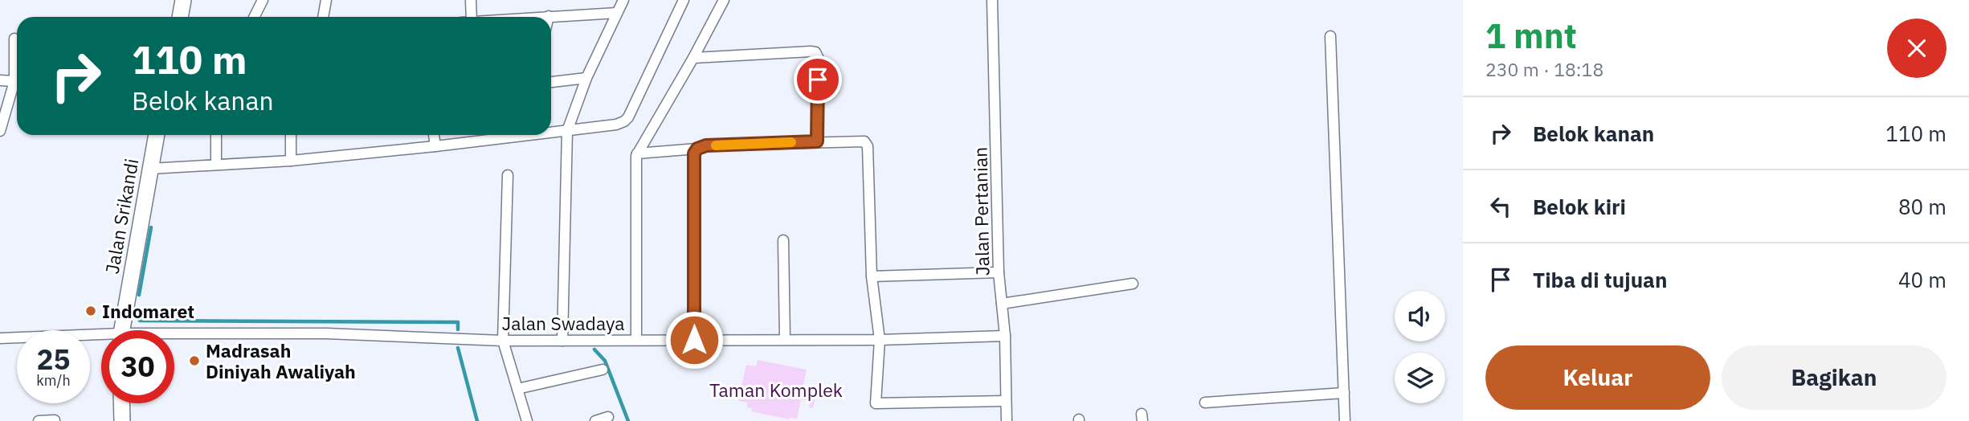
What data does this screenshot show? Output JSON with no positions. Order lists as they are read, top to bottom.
{
  "streets": {
    "main road": ["Jalan Srikandi"],
    "street": ["Jalan Pertanian", "Jalan Swadaya"]
  },
  "crossings": [
    ["Jalan Pertanian", "Jalan Swadaya"]
  ],
  "parks": ["Taman Komplek"],
  "places": ["Indomaret", "Madrasah Diniyah Awaliyah"],
  "page": {
    "heading": ["1 mnt", "230 m · 18:18"],
    "turn": ["110 m", "Belok kanan"],
    "list": [
      {
        "name": "Belok kanan",
        "value": "110 m"
      },
      {
        "name": "Belok kiri",
        "value": "80 m"
      },
      {
        "name": "Tiba di tujuan",
        "value": "40 m"
      }
    ],
    "speed": "25 km/h",
    "limit": "30",
    "buttons": ["Keluar", "Bagikan"]
  }
}
